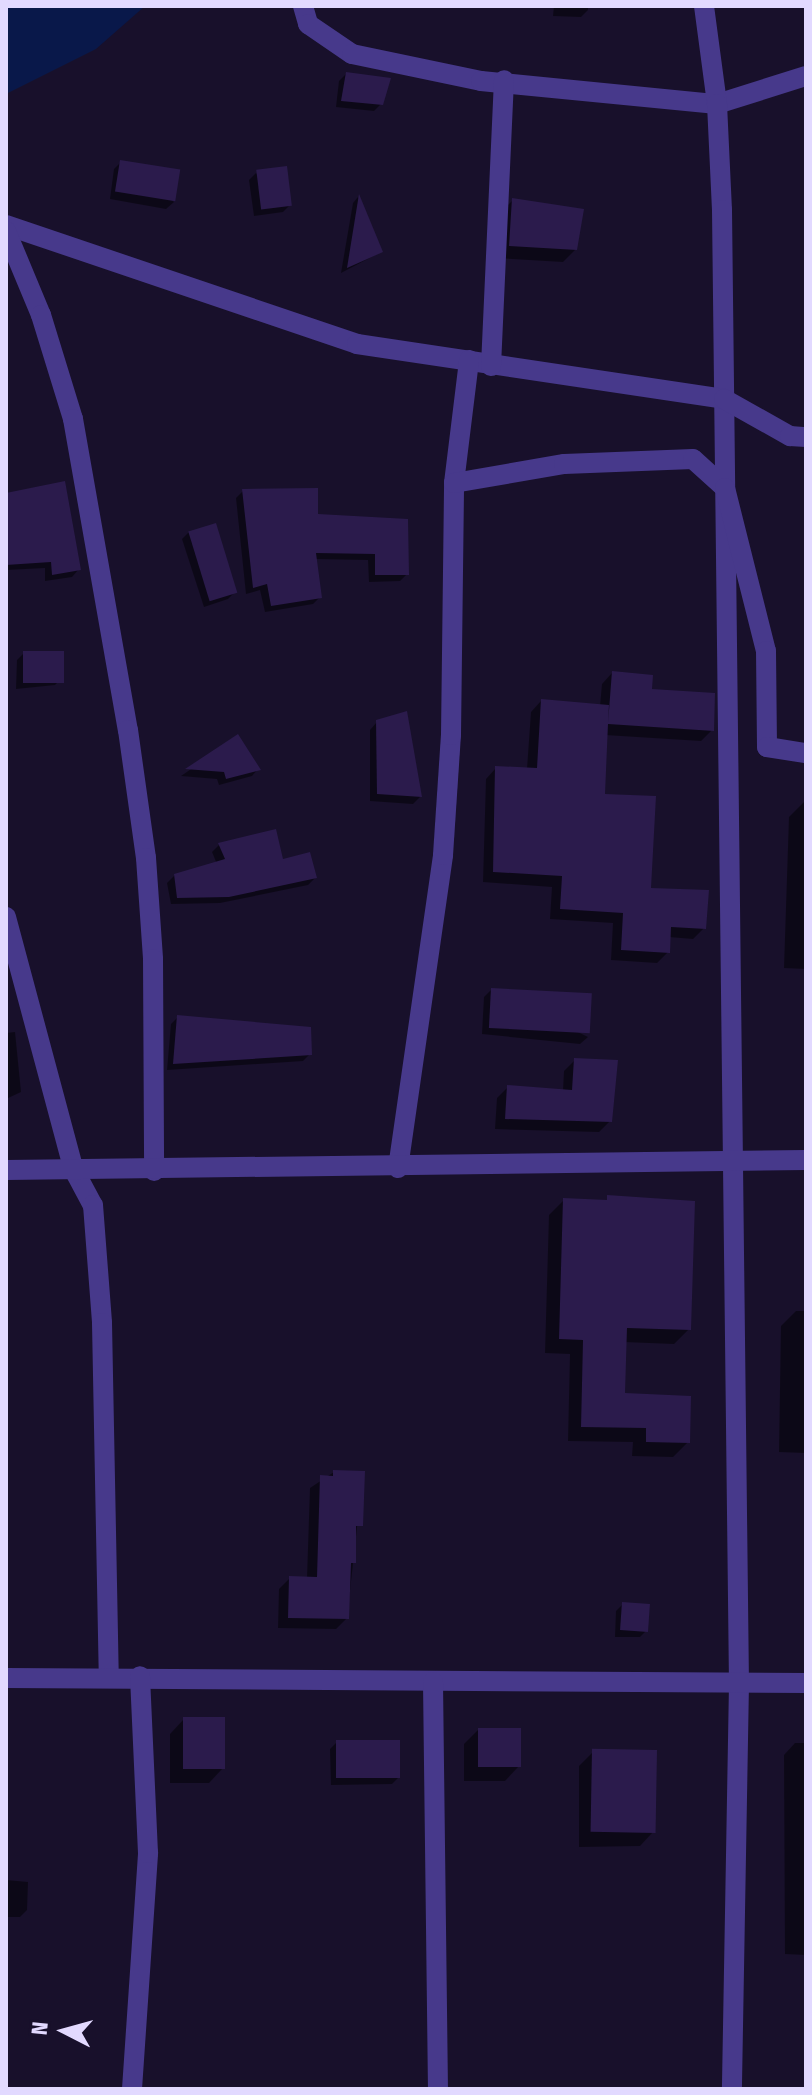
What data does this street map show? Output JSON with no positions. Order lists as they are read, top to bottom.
{
  "north": "left"
}
